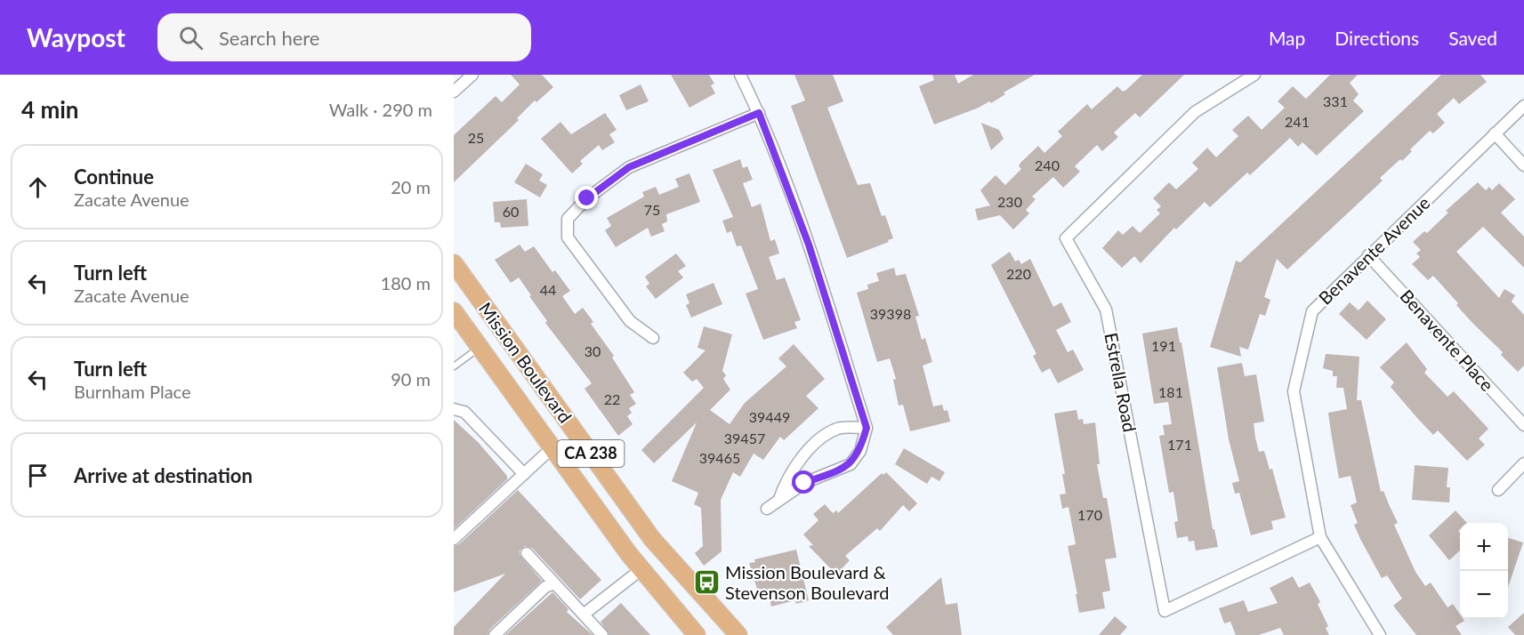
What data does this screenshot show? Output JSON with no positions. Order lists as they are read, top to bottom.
{
  "streets": {
    "main road": ["Mission Boulevard", "CA 238"],
    "street": ["Benavente Avenue", "Benavente Place", "Estrella Road"]
  },
  "crossings": [
    ["Benavente Avenue", "Benavente Place"],
    ["Benavente Avenue", "Estrella Road"]
  ],
  "places": {
    "bus stop": ["Mission Boulevard & Stevenson Boulevard"]
  },
  "house_numbers": [
    "331",
    "241",
    "25",
    "240",
    "230",
    "75",
    "60",
    "220",
    "44",
    "39398",
    "191",
    "30",
    "181",
    "22",
    "39449",
    "39457",
    "171",
    "39465",
    "170"
  ],
  "page": {
    "header": "Waypost",
    "search": "Search here",
    "nav": ["Map", "Directions", "Saved"],
    "heading": ["4 min", "Walk · 290 m"],
    "list": [
      ["Continue", "Zacate Avenue", "20 m"],
      ["Turn left", "Zacate Avenue", "180 m"],
      ["Turn left", "Burnham Place", "90 m"],
      "Arrive at destination"
    ],
    "map_buttons": ["+", "−"]
  }
}
